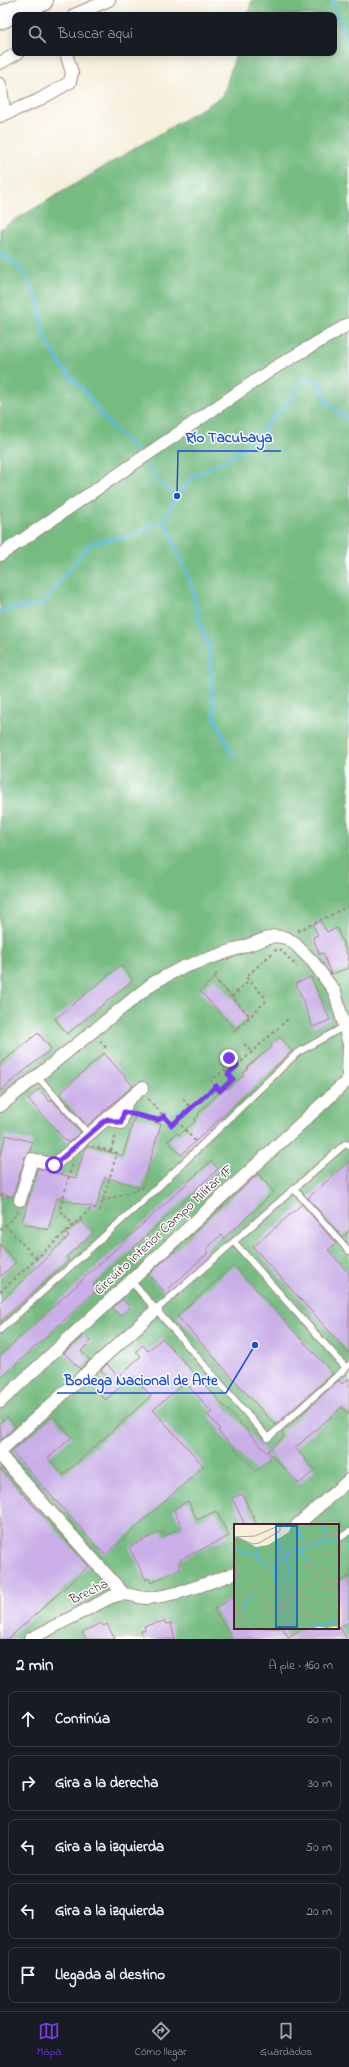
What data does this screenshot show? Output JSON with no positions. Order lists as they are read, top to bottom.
{
  "streets": {
    "street": ["Circuito Interior Campo Militar 1F", "Brecha"]
  },
  "places": ["Río Tacubaya", "Bodega Nacional de Arte"],
  "page": {
    "search": "Buscar aquí",
    "heading": ["2 min", "A pie · 160 m"],
    "list": [
      ["Continúa", "60 m"],
      ["Gira a la derecha", "30 m"],
      ["Gira a la izquierda", "50 m"],
      ["Gira a la izquierda", "20 m"],
      "Llegada al destino"
    ],
    "nav": ["Mapa", "Cómo llegar", "Guardados"]
  }
}
